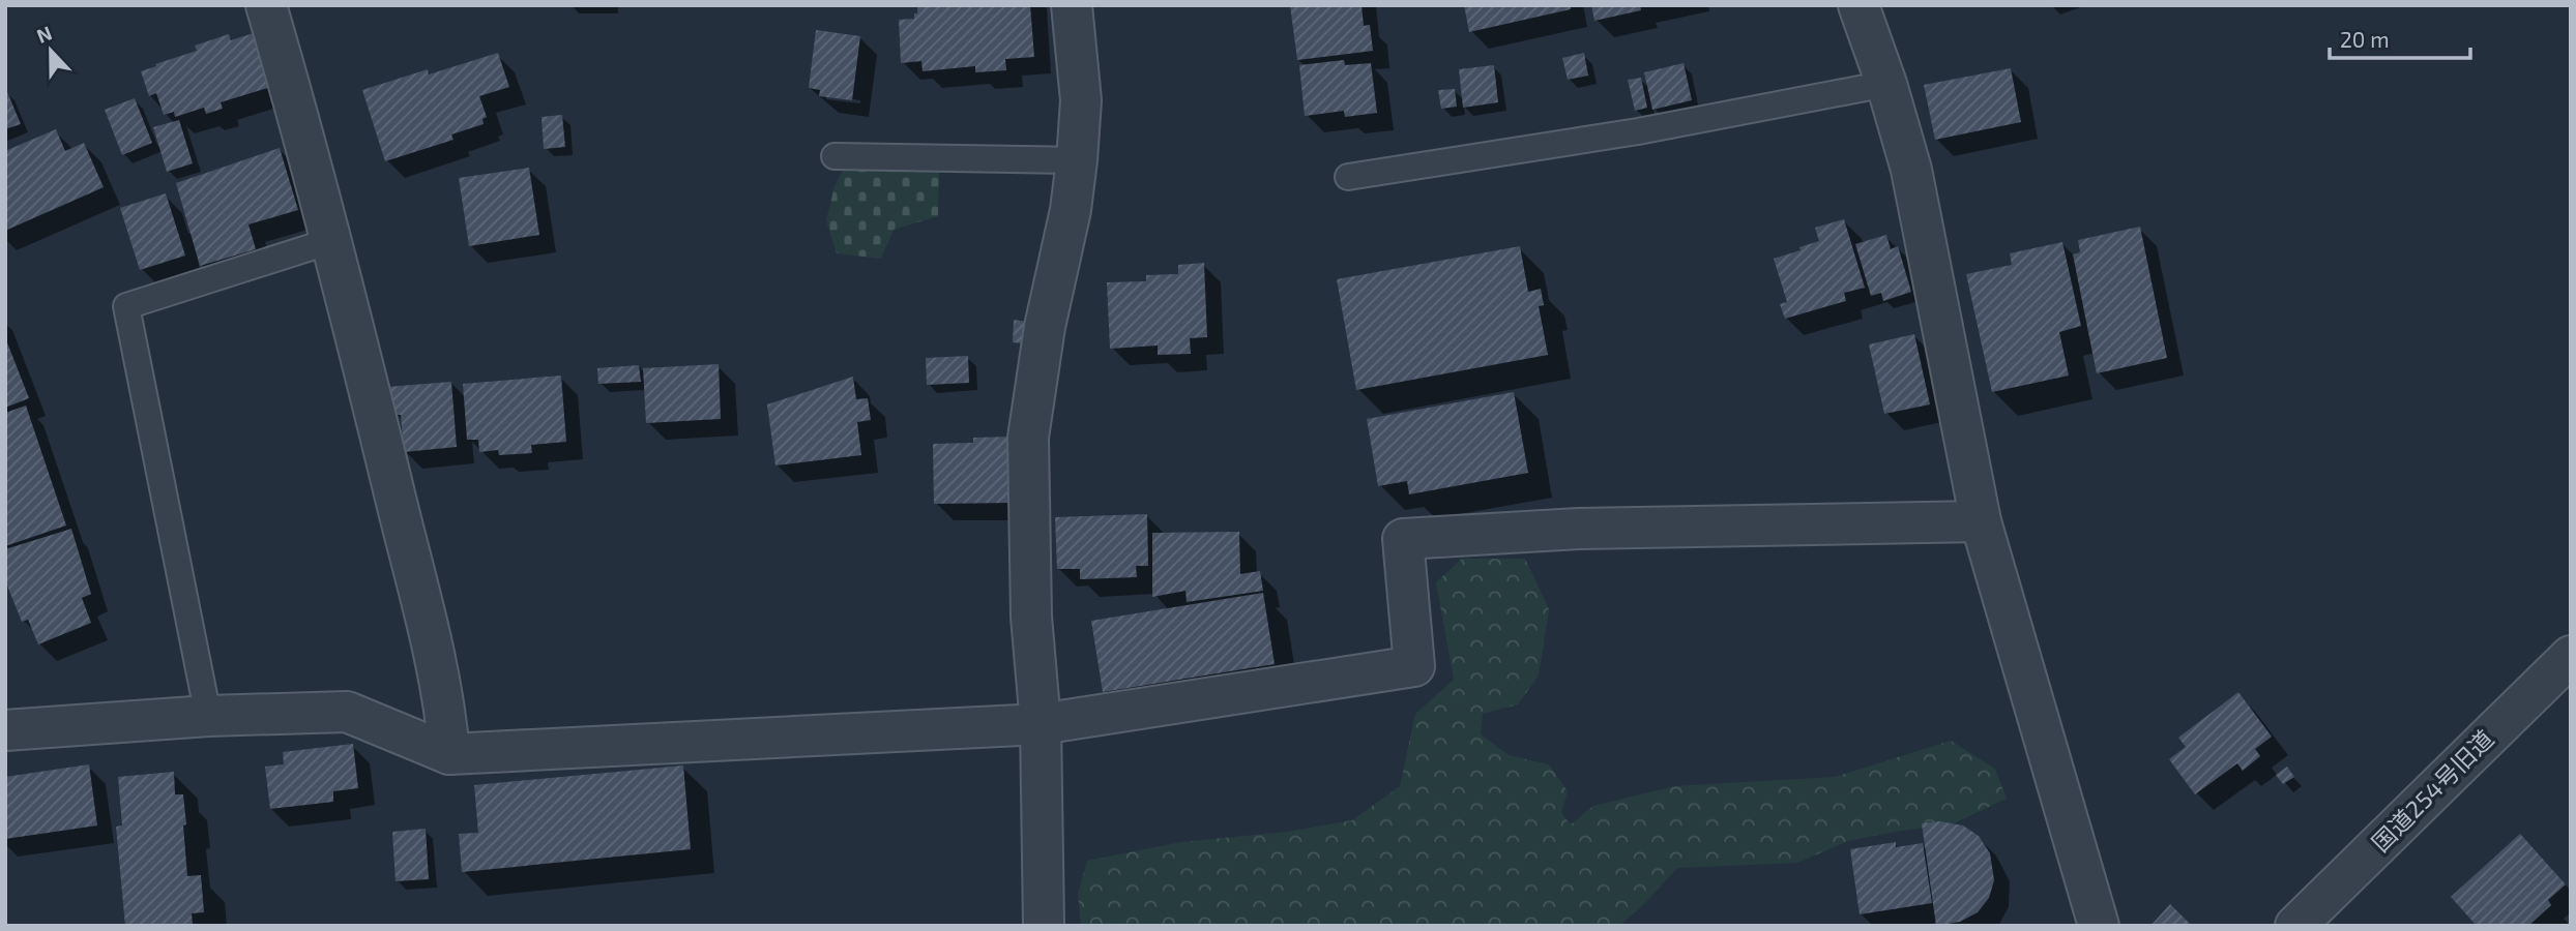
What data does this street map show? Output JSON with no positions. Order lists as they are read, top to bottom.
{
  "streets": {
    "street": ["国道254号旧道"]
  },
  "scale_bar": "20 m",
  "north": "top"
}
